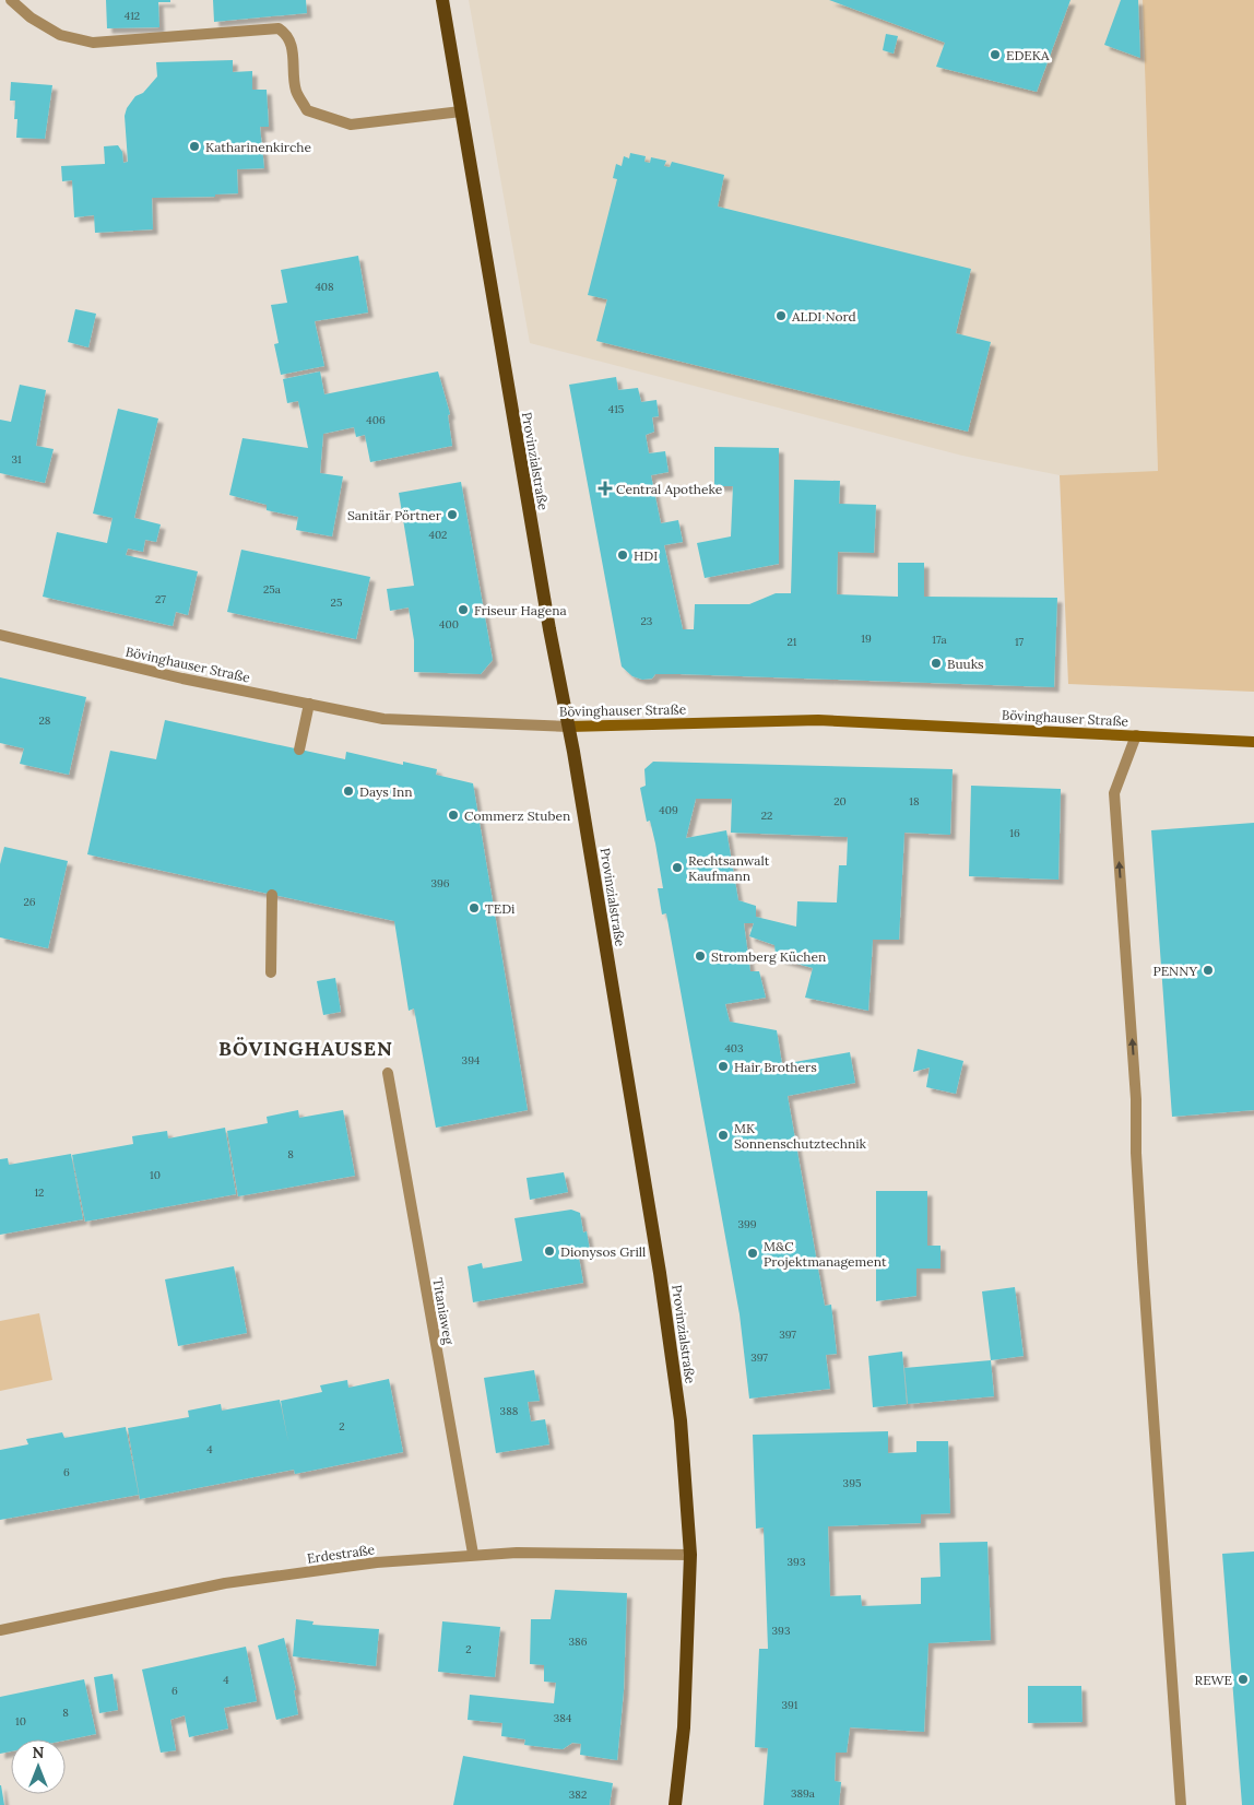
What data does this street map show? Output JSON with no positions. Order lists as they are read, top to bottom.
{
  "streets": {
    "main road": ["Provinzialstraße", "Bövinghauser Straße"],
    "street": ["Titaniaweg", "Erdestraße"]
  },
  "crossings": [
    ["Provinzialstraße", "Bövinghauser Straße"],
    ["Provinzialstraße", "Erdestraße"],
    ["Titaniaweg", "Erdestraße"]
  ],
  "districts": ["BÖVINGHAUSEN"],
  "places": {
    "other": [
      "EDEKA",
      "Katharinenkirche",
      "ALDI Nord",
      "Sanitär Pörtner",
      "HDI",
      "Friseur Hagena",
      "Buuks",
      "Days Inn",
      "Commerz Stuben",
      "Rechtsanwalt Kaufmann",
      "TEDi",
      "Stromberg Küchen",
      "PENNY",
      "Hair Brothers",
      "MK Sonnenschutztechnik",
      "Dionysos Grill",
      "M&C Projektmanagement",
      "REWE"
    ],
    "health": ["Central Apotheke"]
  },
  "house_numbers": [
    "412",
    "408",
    "415",
    "406",
    "31",
    "402",
    "25a",
    "27",
    "25",
    "23",
    "400",
    "19",
    "17a",
    "21",
    "17",
    "28",
    "20",
    "18",
    "409",
    "22",
    "16",
    "396",
    "26",
    "403",
    "394",
    "8",
    "10",
    "12",
    "399",
    "397",
    "397",
    "388",
    "2",
    "4",
    "6",
    "395",
    "393",
    "393",
    "386",
    "2",
    "4",
    "6",
    "391",
    "8",
    "384",
    "10",
    "389a",
    "382"
  ],
  "north": "top"
}
